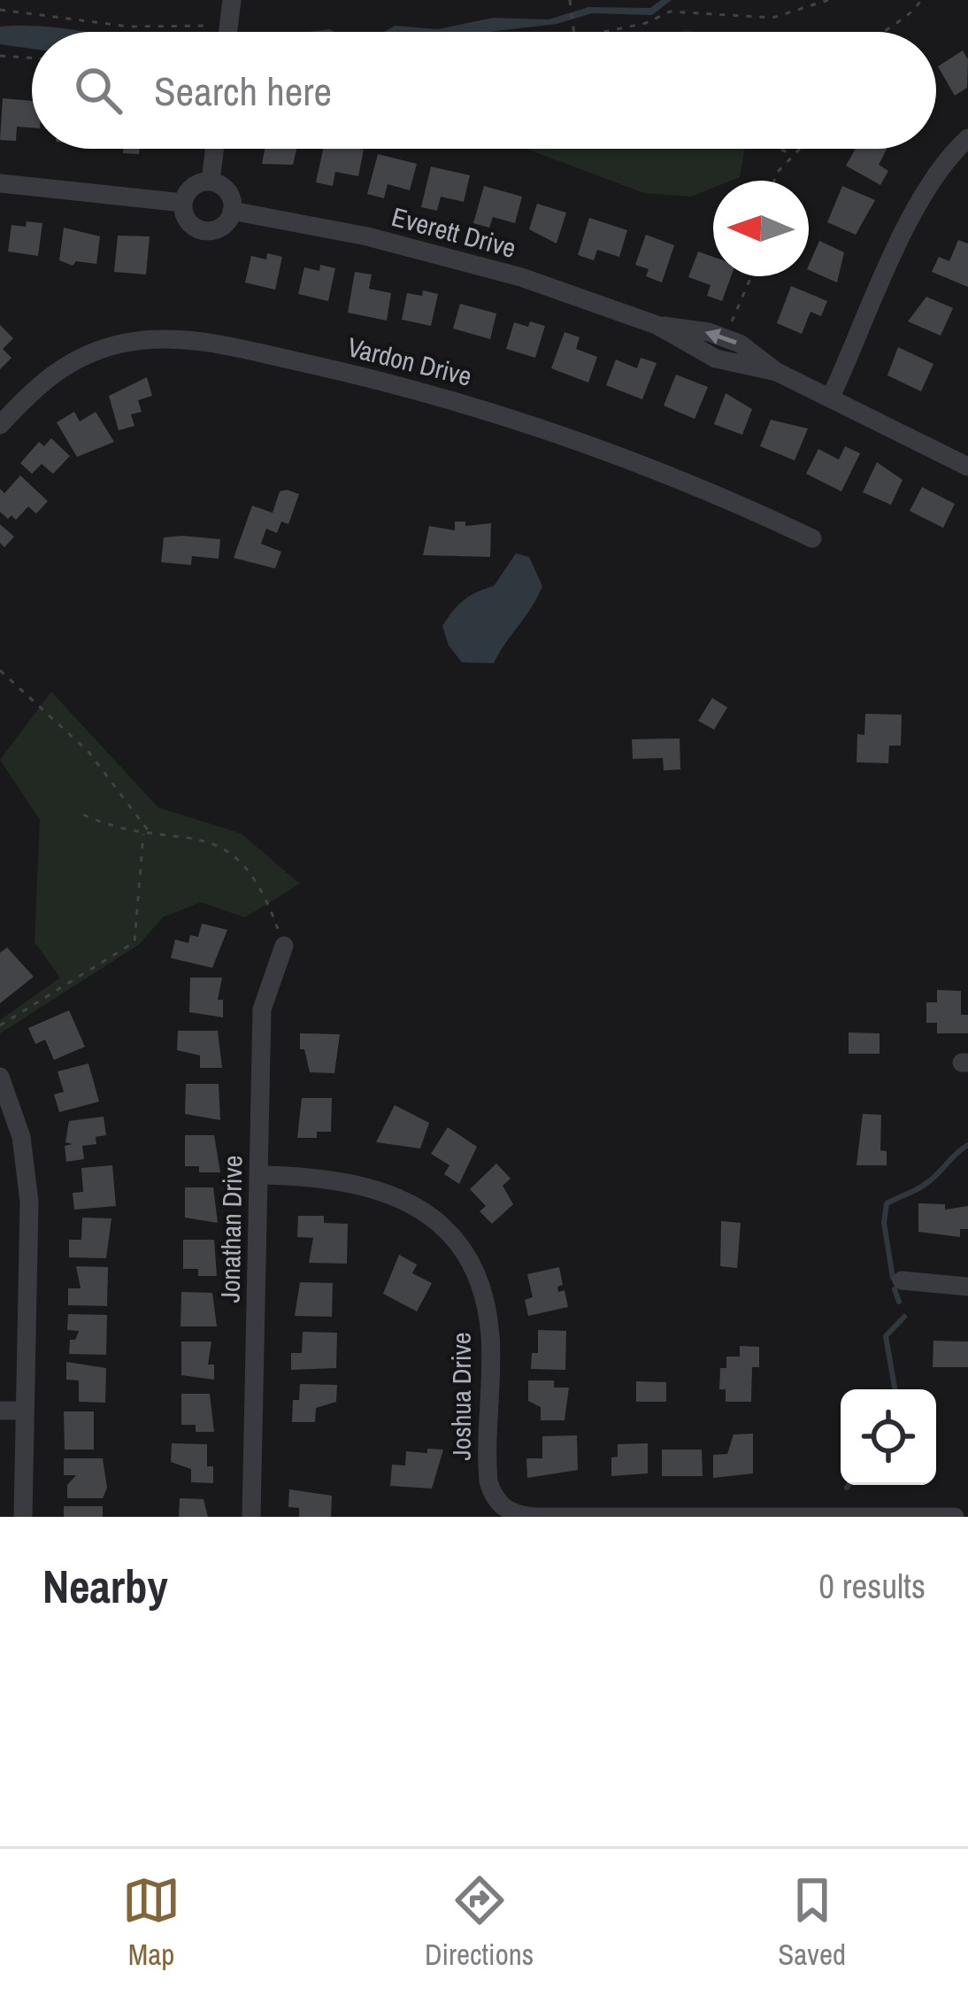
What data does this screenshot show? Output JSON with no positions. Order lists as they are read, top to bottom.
{
  "streets": {
    "street": [
      "Everett Drive",
      "Vardon Drive",
      "Jonathan Drive",
      "Joshua Drive"
    ]
  },
  "crossings": [
    ["Jonathan Drive", "Joshua Drive"]
  ],
  "north": "left",
  "page": {
    "search": "Search here",
    "heading": ["Nearby", "0 results"],
    "nav": ["Map", "Directions", "Saved"]
  }
}
